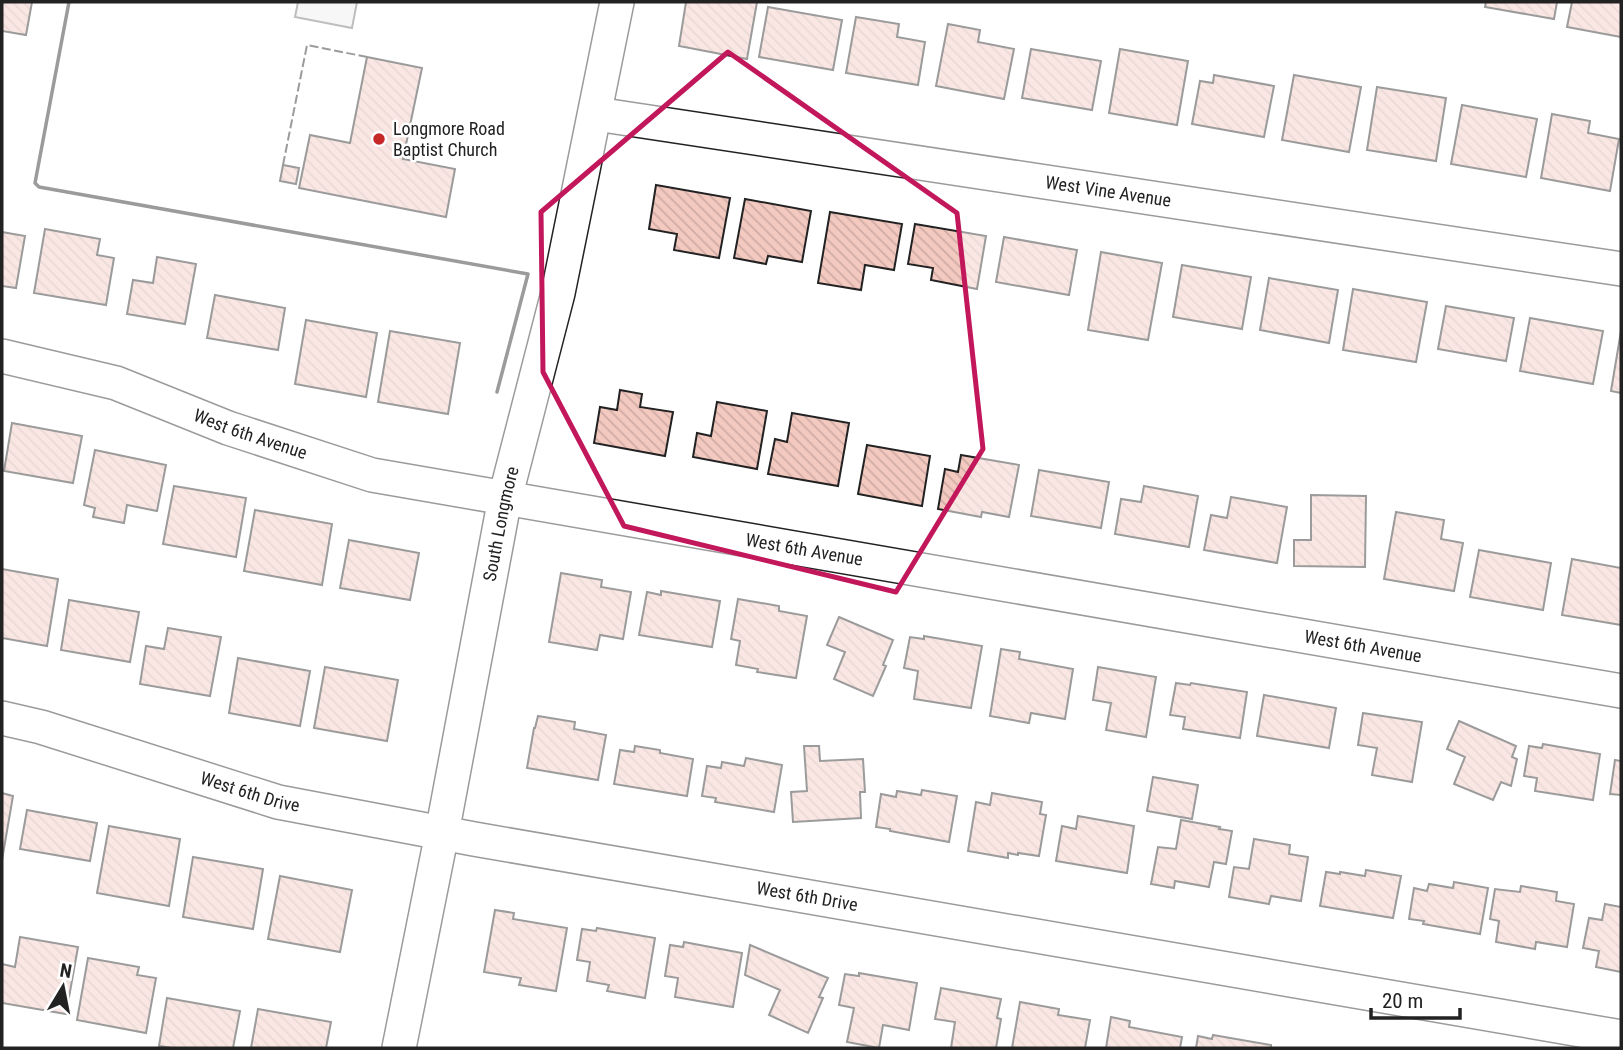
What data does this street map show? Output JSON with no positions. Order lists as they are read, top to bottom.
{
  "streets": {
    "street": [
      "West Vine Avenue",
      "West 6th Avenue",
      "South Longmore",
      "West 6th Drive"
    ]
  },
  "crossings": [
    ["West Vine Avenue", "South Longmore"],
    ["West 6th Avenue", "South Longmore"],
    ["South Longmore", "West 6th Drive"]
  ],
  "places": ["Longmore Road Baptist Church"],
  "scale_bar": "20 m",
  "north": "top"
}
